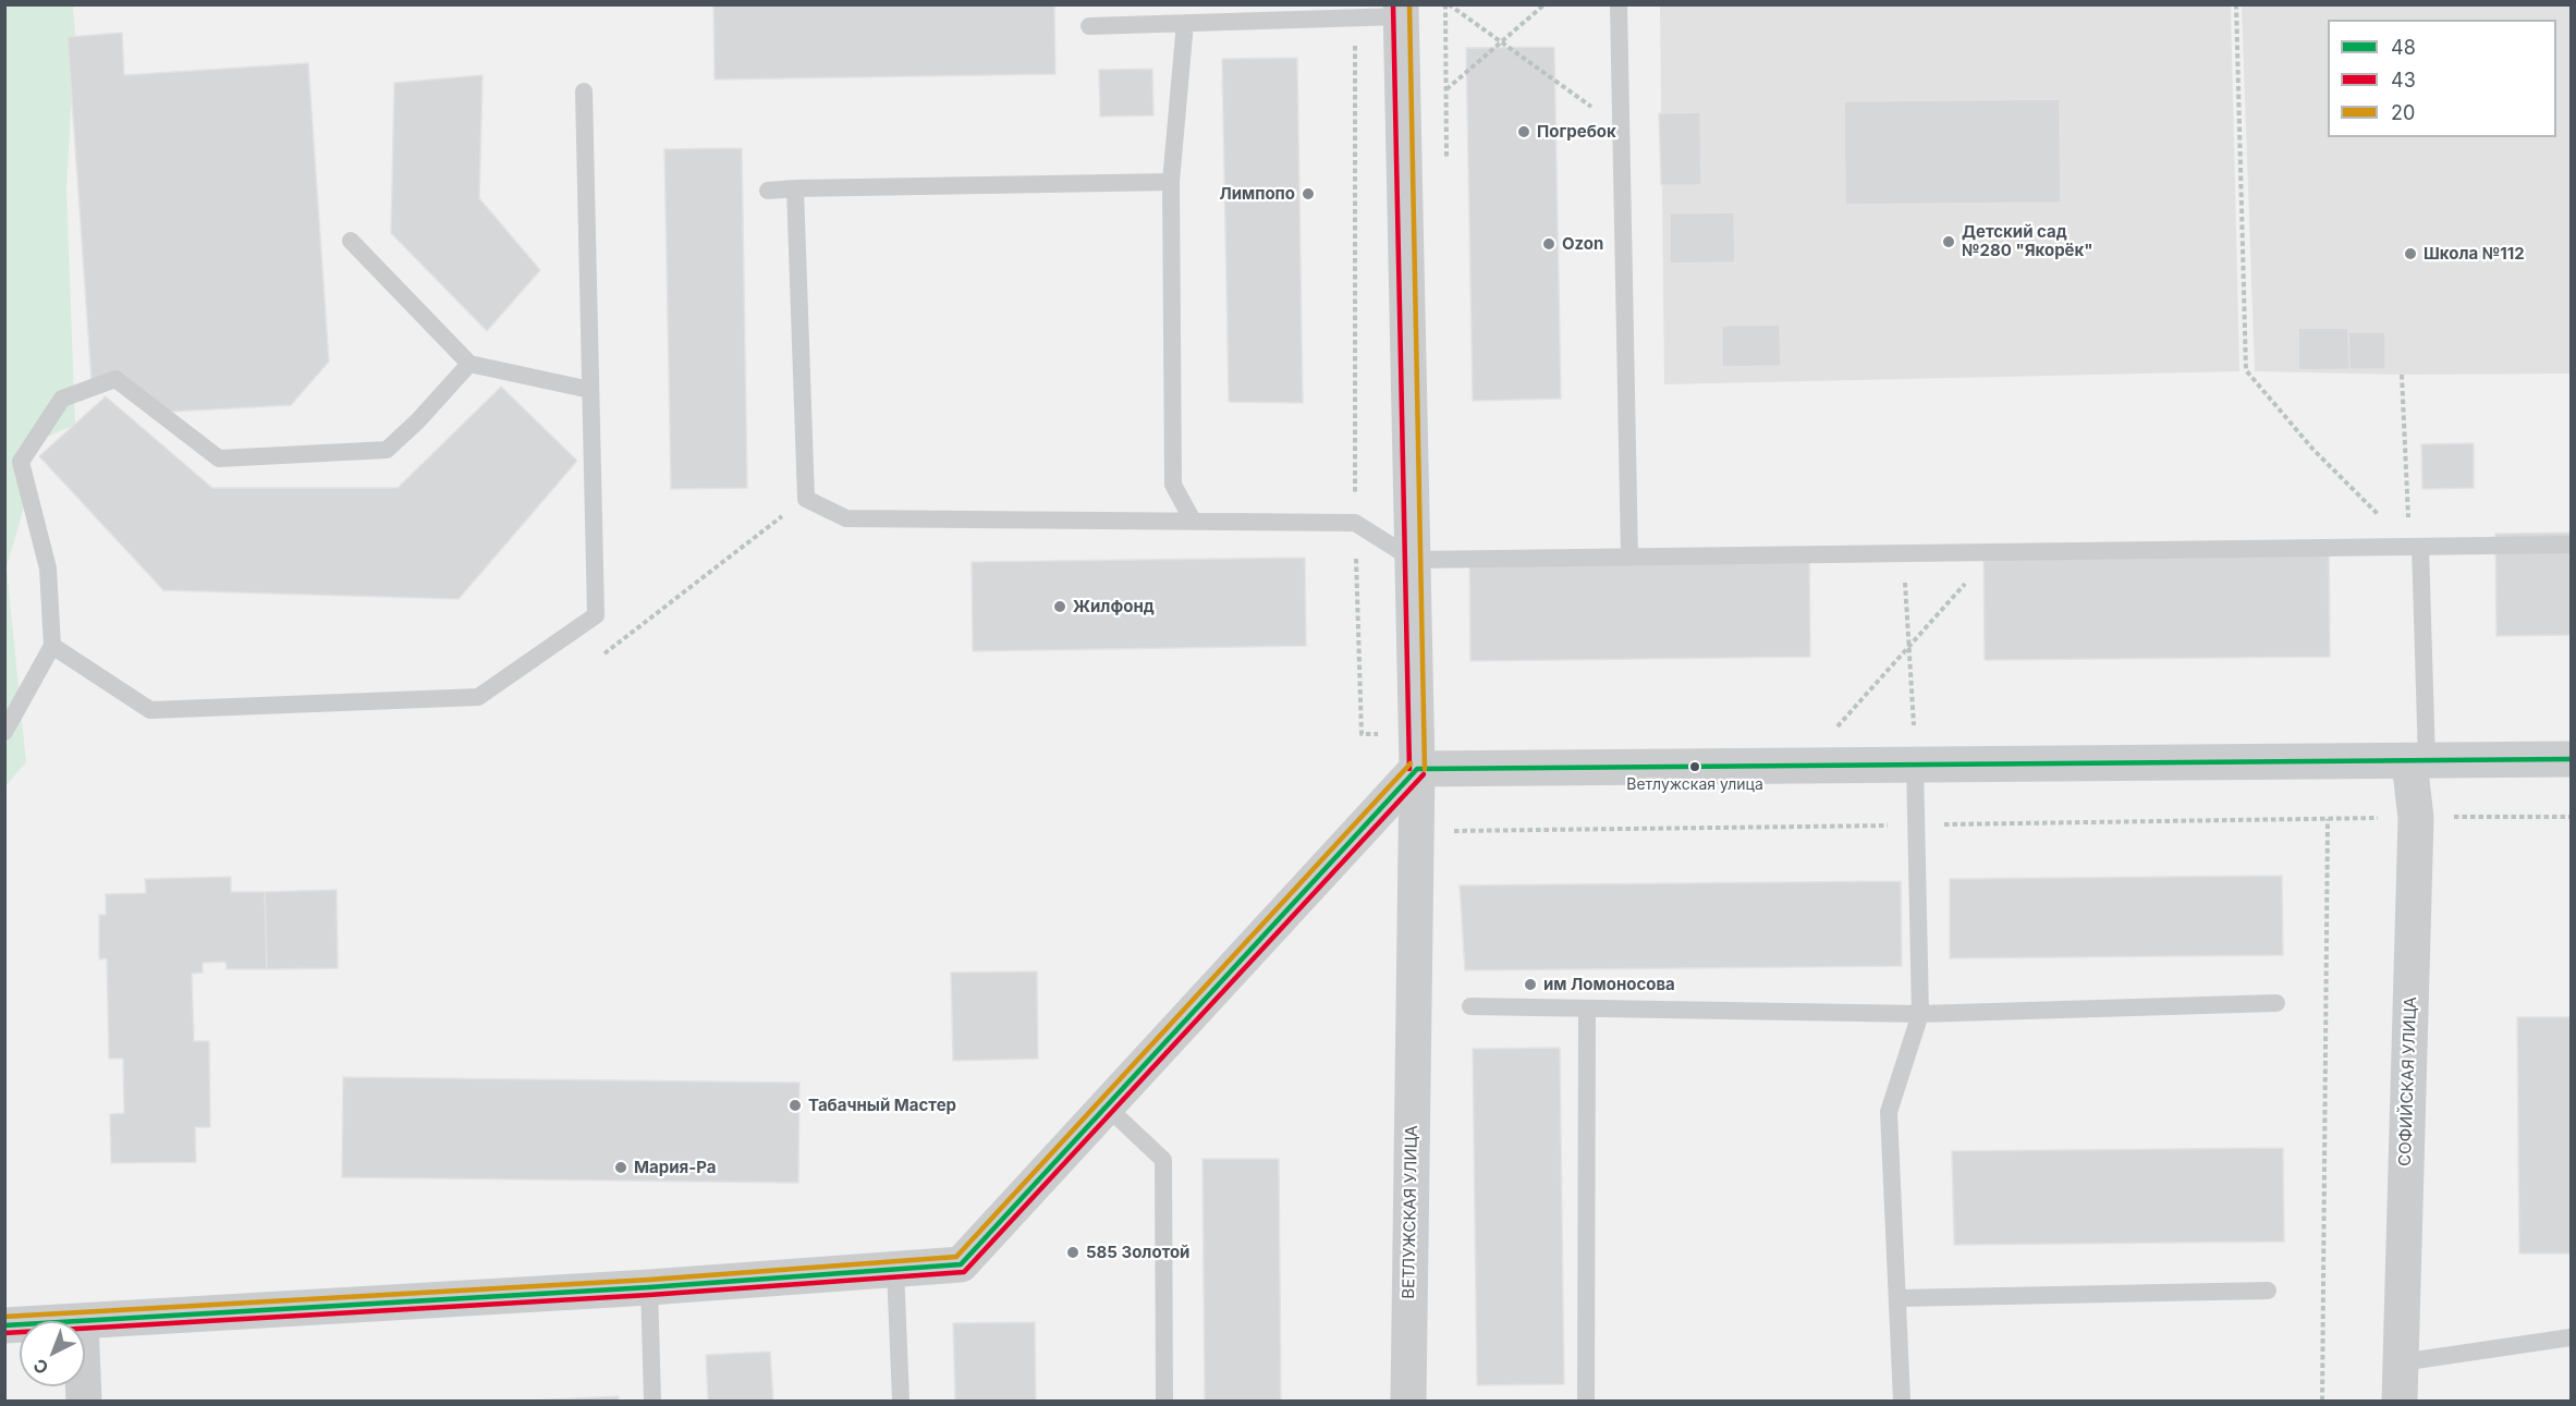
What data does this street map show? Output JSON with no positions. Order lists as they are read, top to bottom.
{
  "streets": {
    "main road": ["СОФИЙСКАЯ УЛИЦА", "ВЕТЛУЖСКАЯ УЛИЦА"]
  },
  "places": [
    "Погребок",
    "Лимпопо",
    "Детский сад №280 \"Якорёк\"",
    "Ozon",
    "Школа №112",
    "Жилфонд",
    "Ветлужская улица",
    "им Ломоносова",
    "Табачный Мастер",
    "Мария-Ра",
    "585 Золотой"
  ],
  "lines": ["transit line 43", "transit line 20", "transit line 48"],
  "legend": ["48", "43", "20"],
  "north": "bottom left"
}
